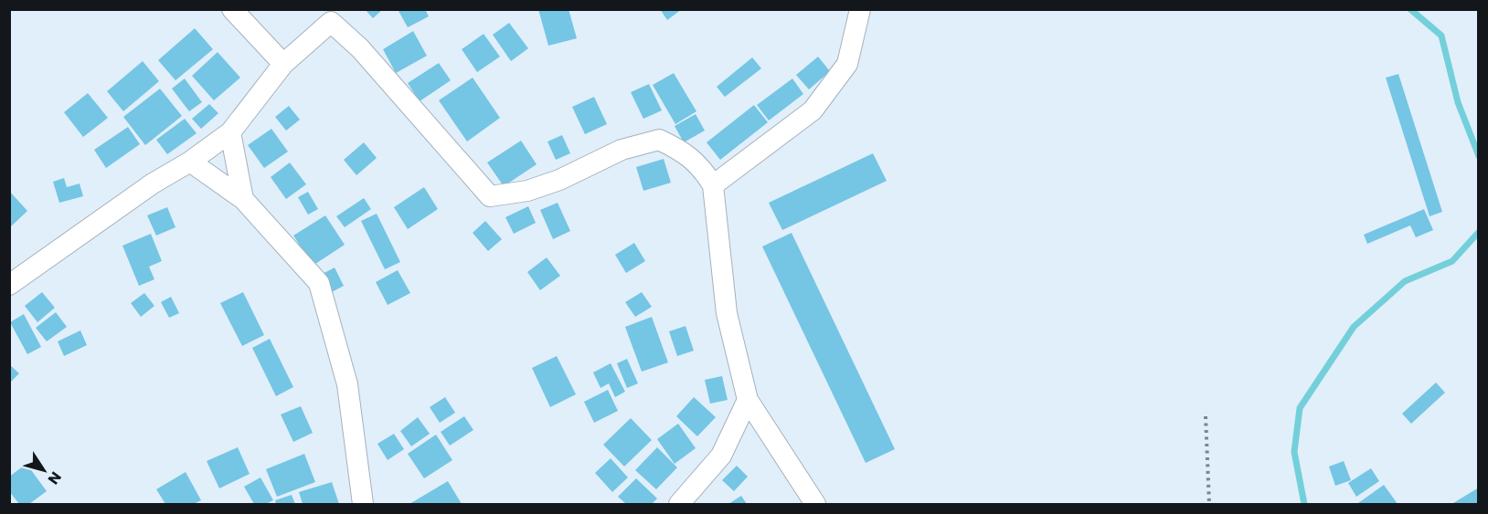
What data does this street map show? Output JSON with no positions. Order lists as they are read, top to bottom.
{
  "north": "bottom right"
}
